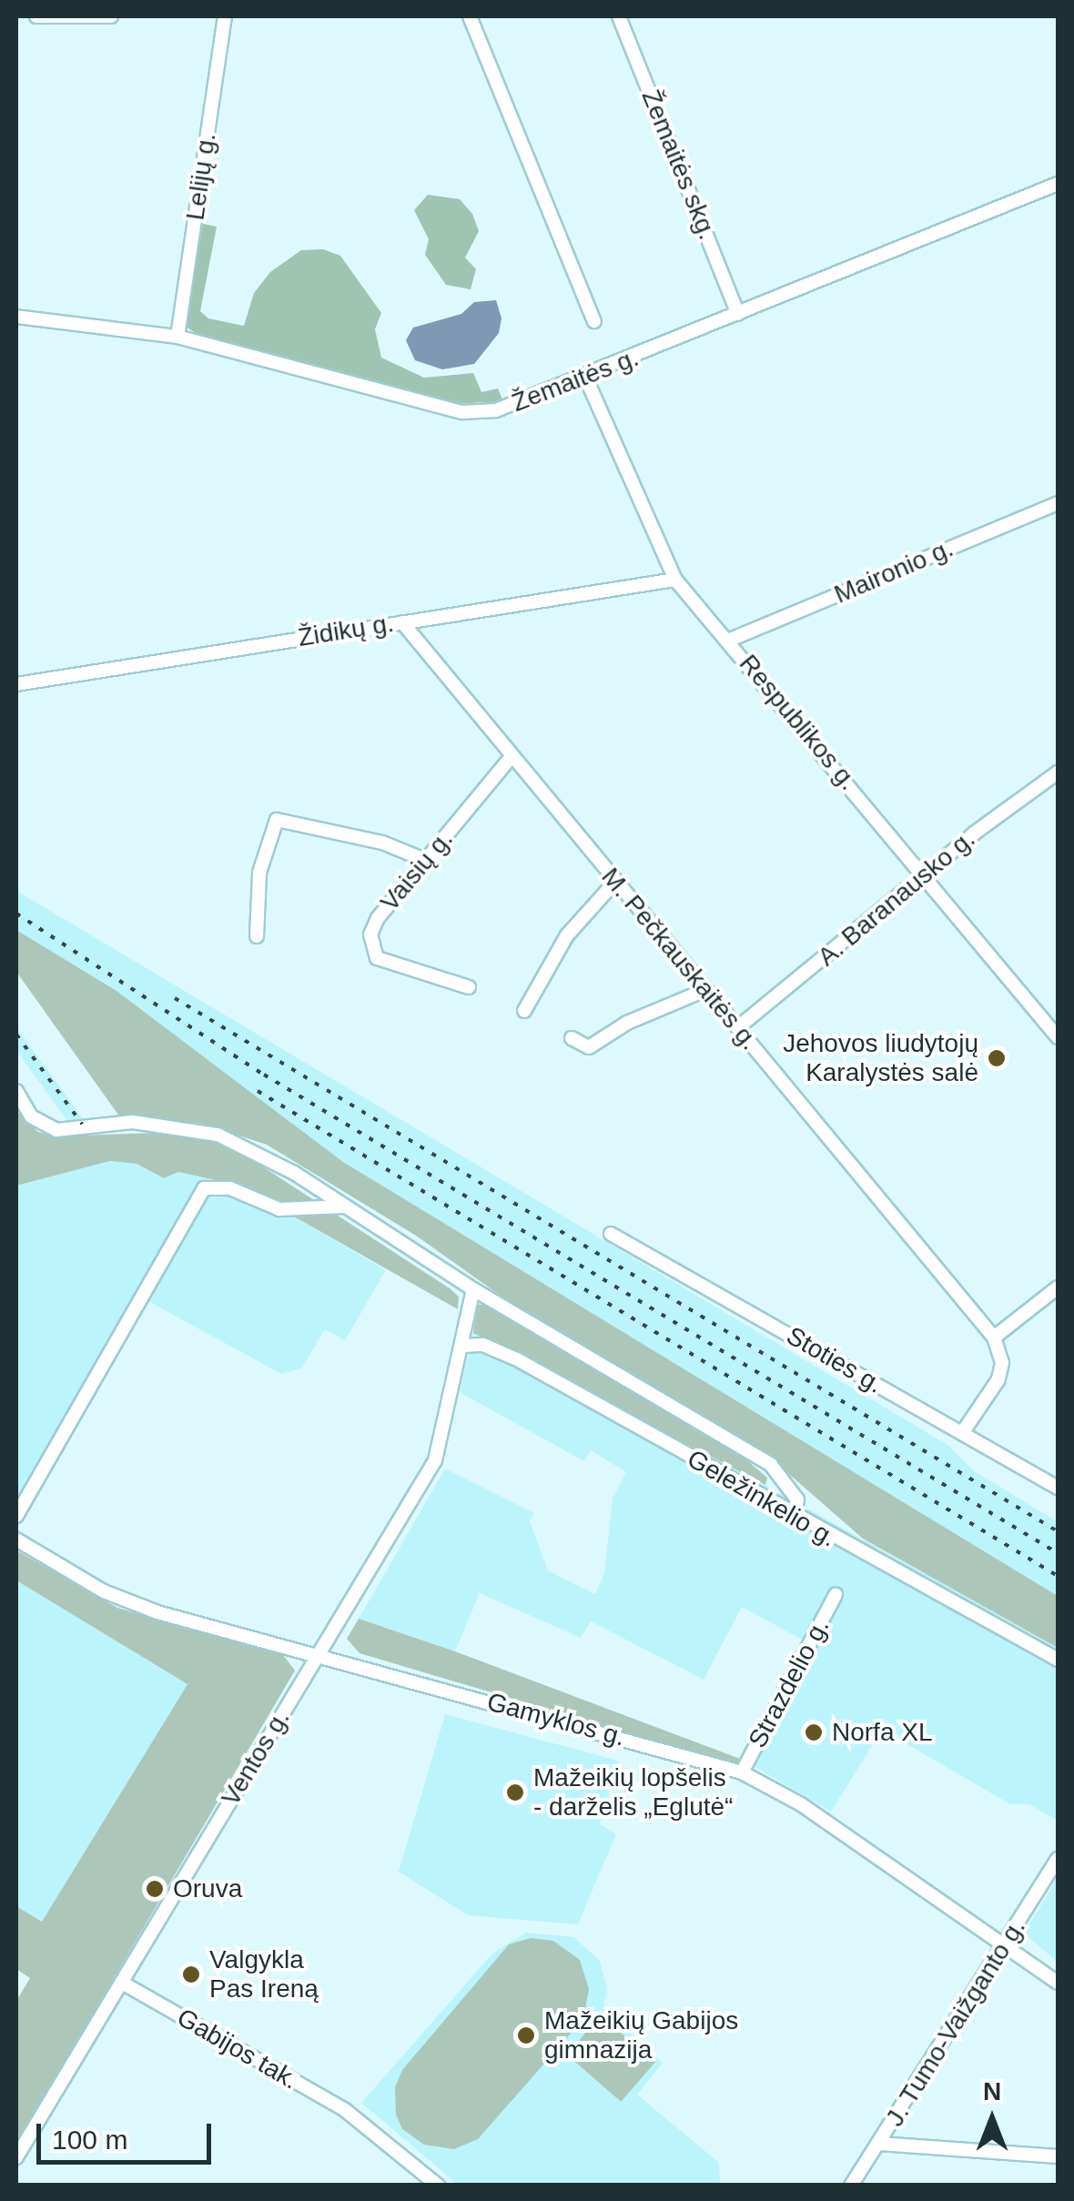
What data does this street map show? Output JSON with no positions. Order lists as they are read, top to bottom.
{
  "streets": {
    "street": [
      "Žemaitės skg.",
      "Lelijų g.",
      "Žemaitės g.",
      "Maironio g.",
      "Židikų g.",
      "Respublikos g.",
      "Vaisių g.",
      "A. Baranausko g.",
      "M. Pečkauskaitės g.",
      "Stoties g.",
      "Geležinkelio g.",
      "Strazdelio g.",
      "Gamyklos g.",
      "Ventos g.",
      "J. Tumo-Vaižganto g.",
      "Gabijos tak."
    ]
  },
  "crossings": [
    ["Žemaitės skg.", "Žemaitės g."],
    ["Lelijų g.", "Žemaitės g."],
    ["Žemaitės g.", "Respublikos g."],
    ["Maironio g.", "Respublikos g."],
    ["Židikų g.", "Respublikos g."],
    ["Židikų g.", "M. Pečkauskaitės g."],
    ["Respublikos g.", "A. Baranausko g."],
    ["Vaisių g.", "M. Pečkauskaitės g."],
    ["A. Baranausko g.", "M. Pečkauskaitės g."],
    ["Geležinkelio g.", "Ventos g."],
    ["Strazdelio g.", "Gamyklos g."],
    ["Gamyklos g.", "Ventos g."],
    ["Gamyklos g.", "J. Tumo-Vaižganto g."],
    ["Ventos g.", "Gabijos tak."]
  ],
  "places": [
    "Jehovos liudytojų Karalystės salė",
    "Norfa XL",
    "Mažeikių lopšelis - darželis „Eglutė“",
    "Oruva",
    "Valgykla Pas Ireną",
    "Mažeikių Gabijos gimnazija"
  ],
  "scale_bar": "100 m",
  "north": "top"
}
